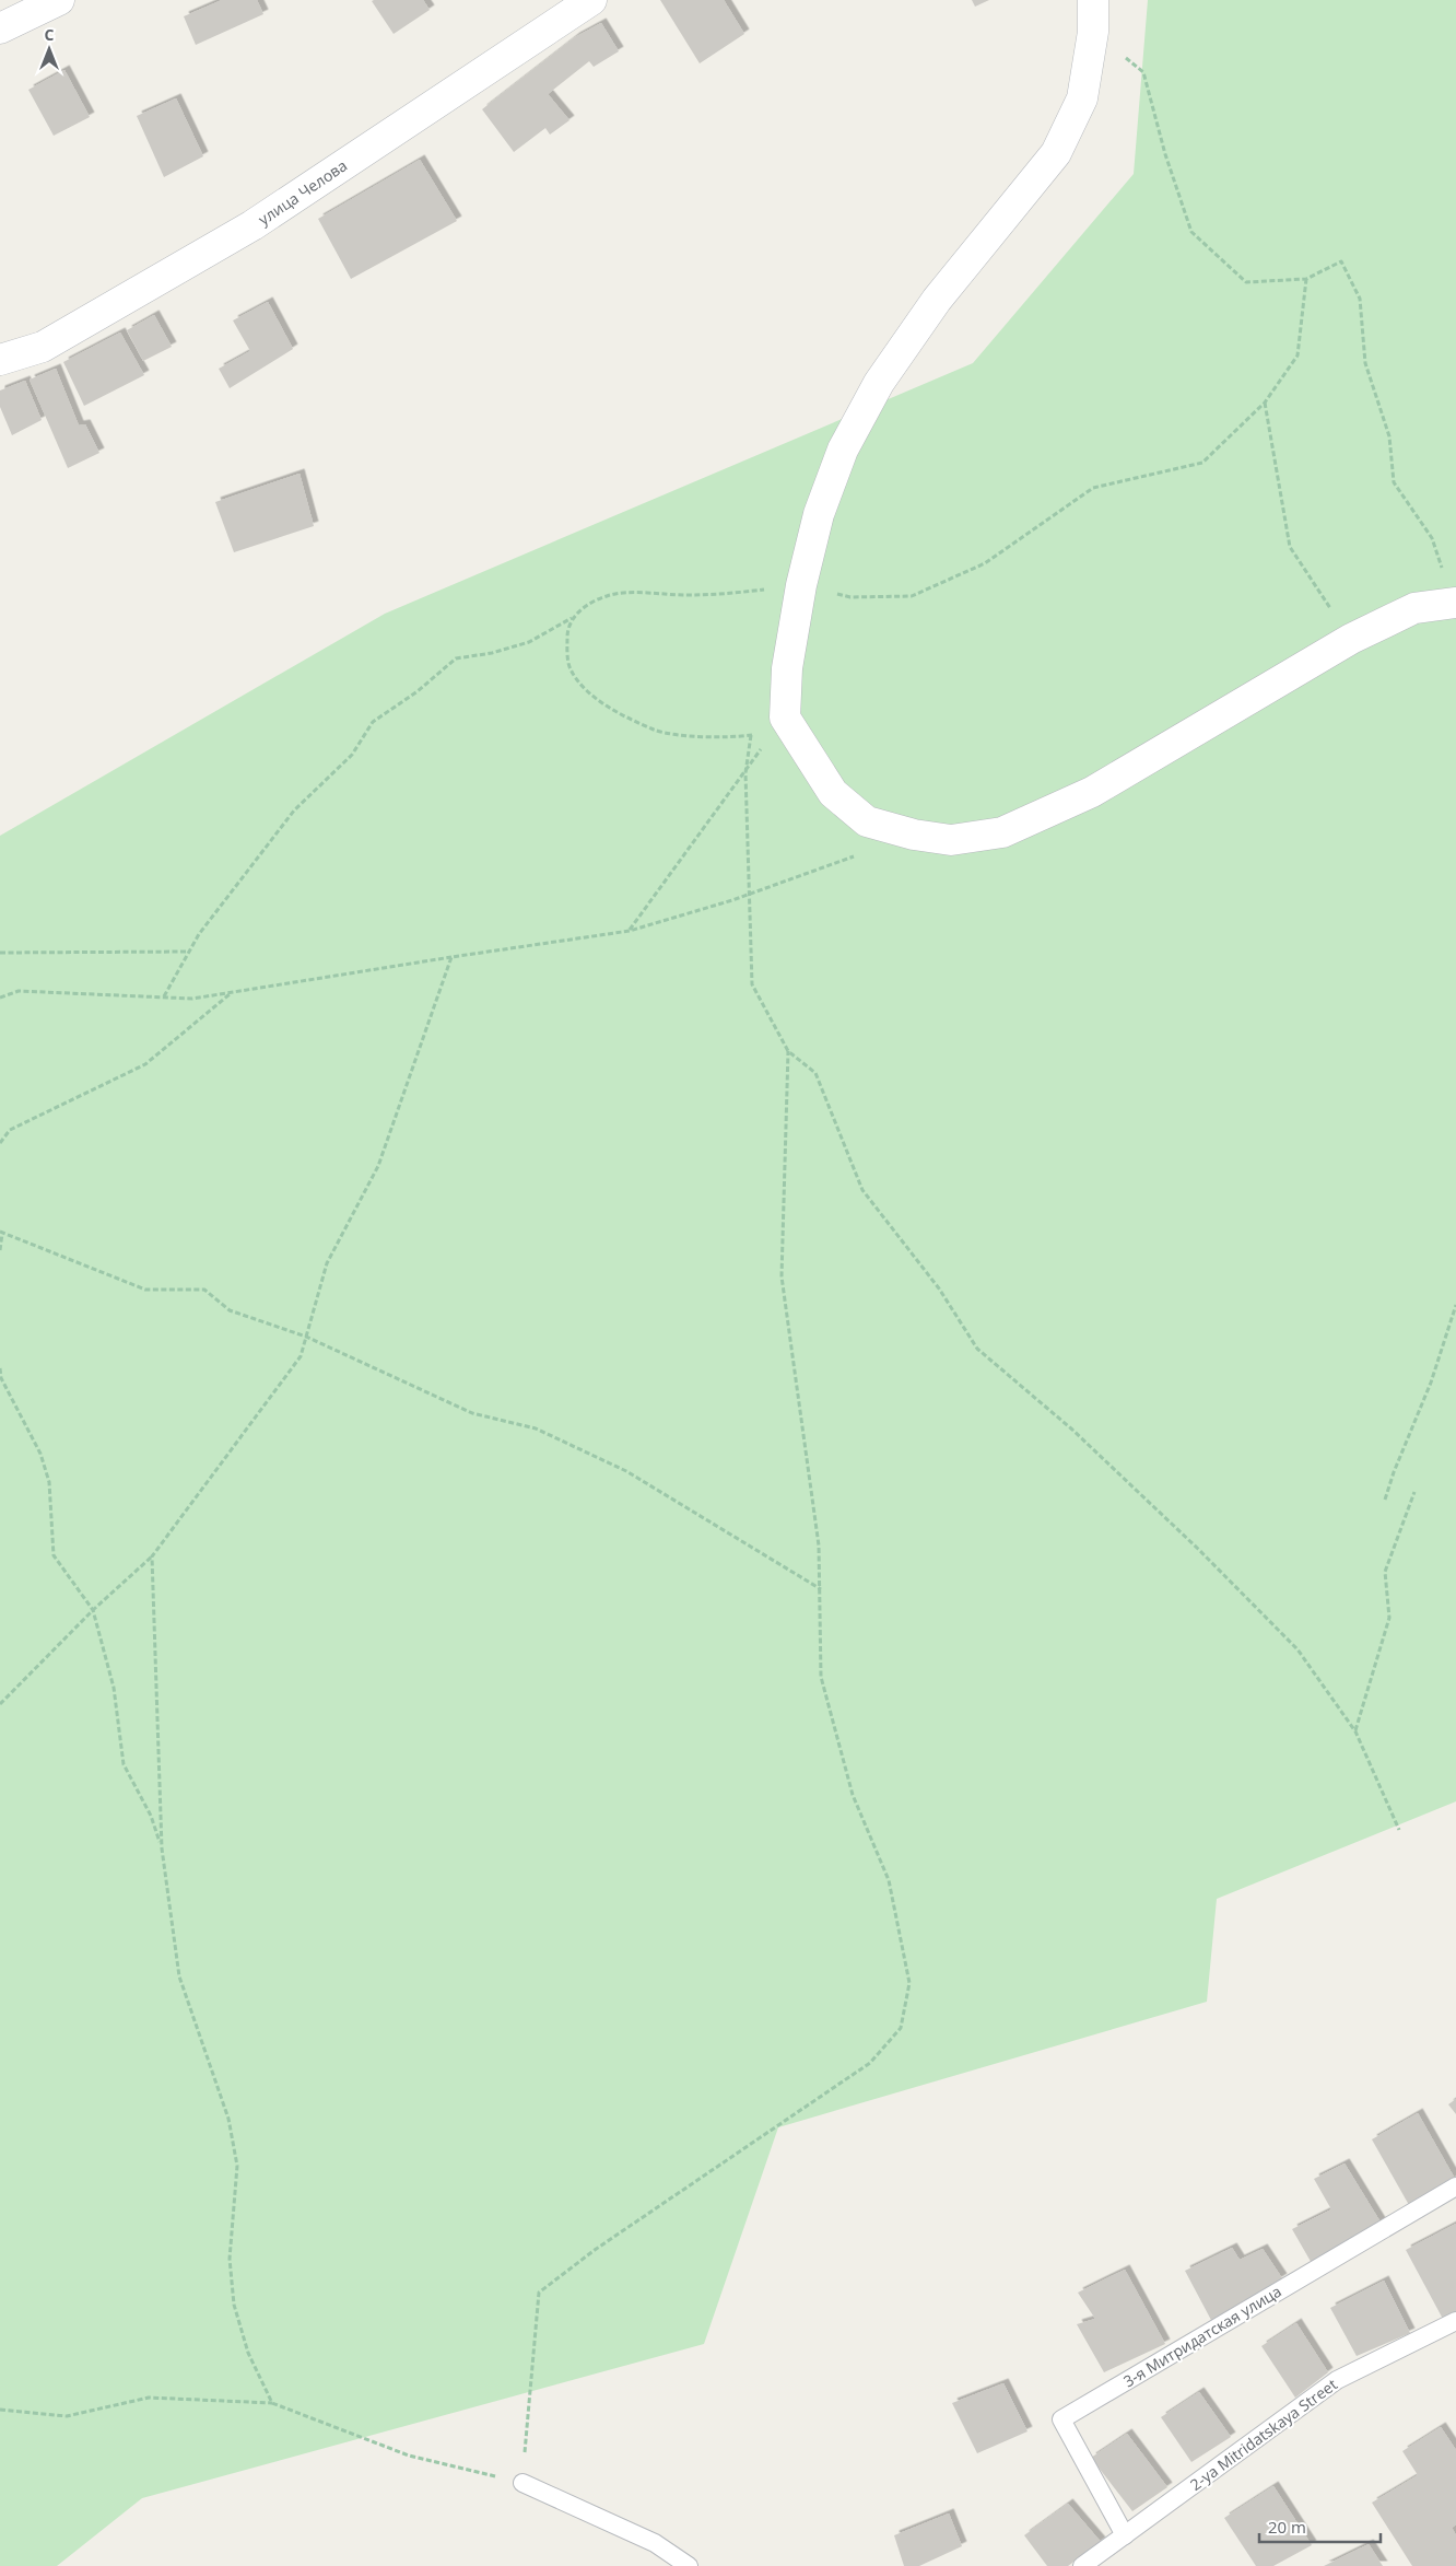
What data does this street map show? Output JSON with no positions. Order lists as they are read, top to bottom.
{
  "streets": {
    "street": ["улица Челова"],
    "lane": ["3-я Митридатская улица", "2-ya Mitridatskaya Street"]
  },
  "crossings": [
    ["3-я Митридатская улица", "2-ya Mitridatskaya Street"]
  ],
  "scale_bar": "20 m",
  "north": "top"
}
